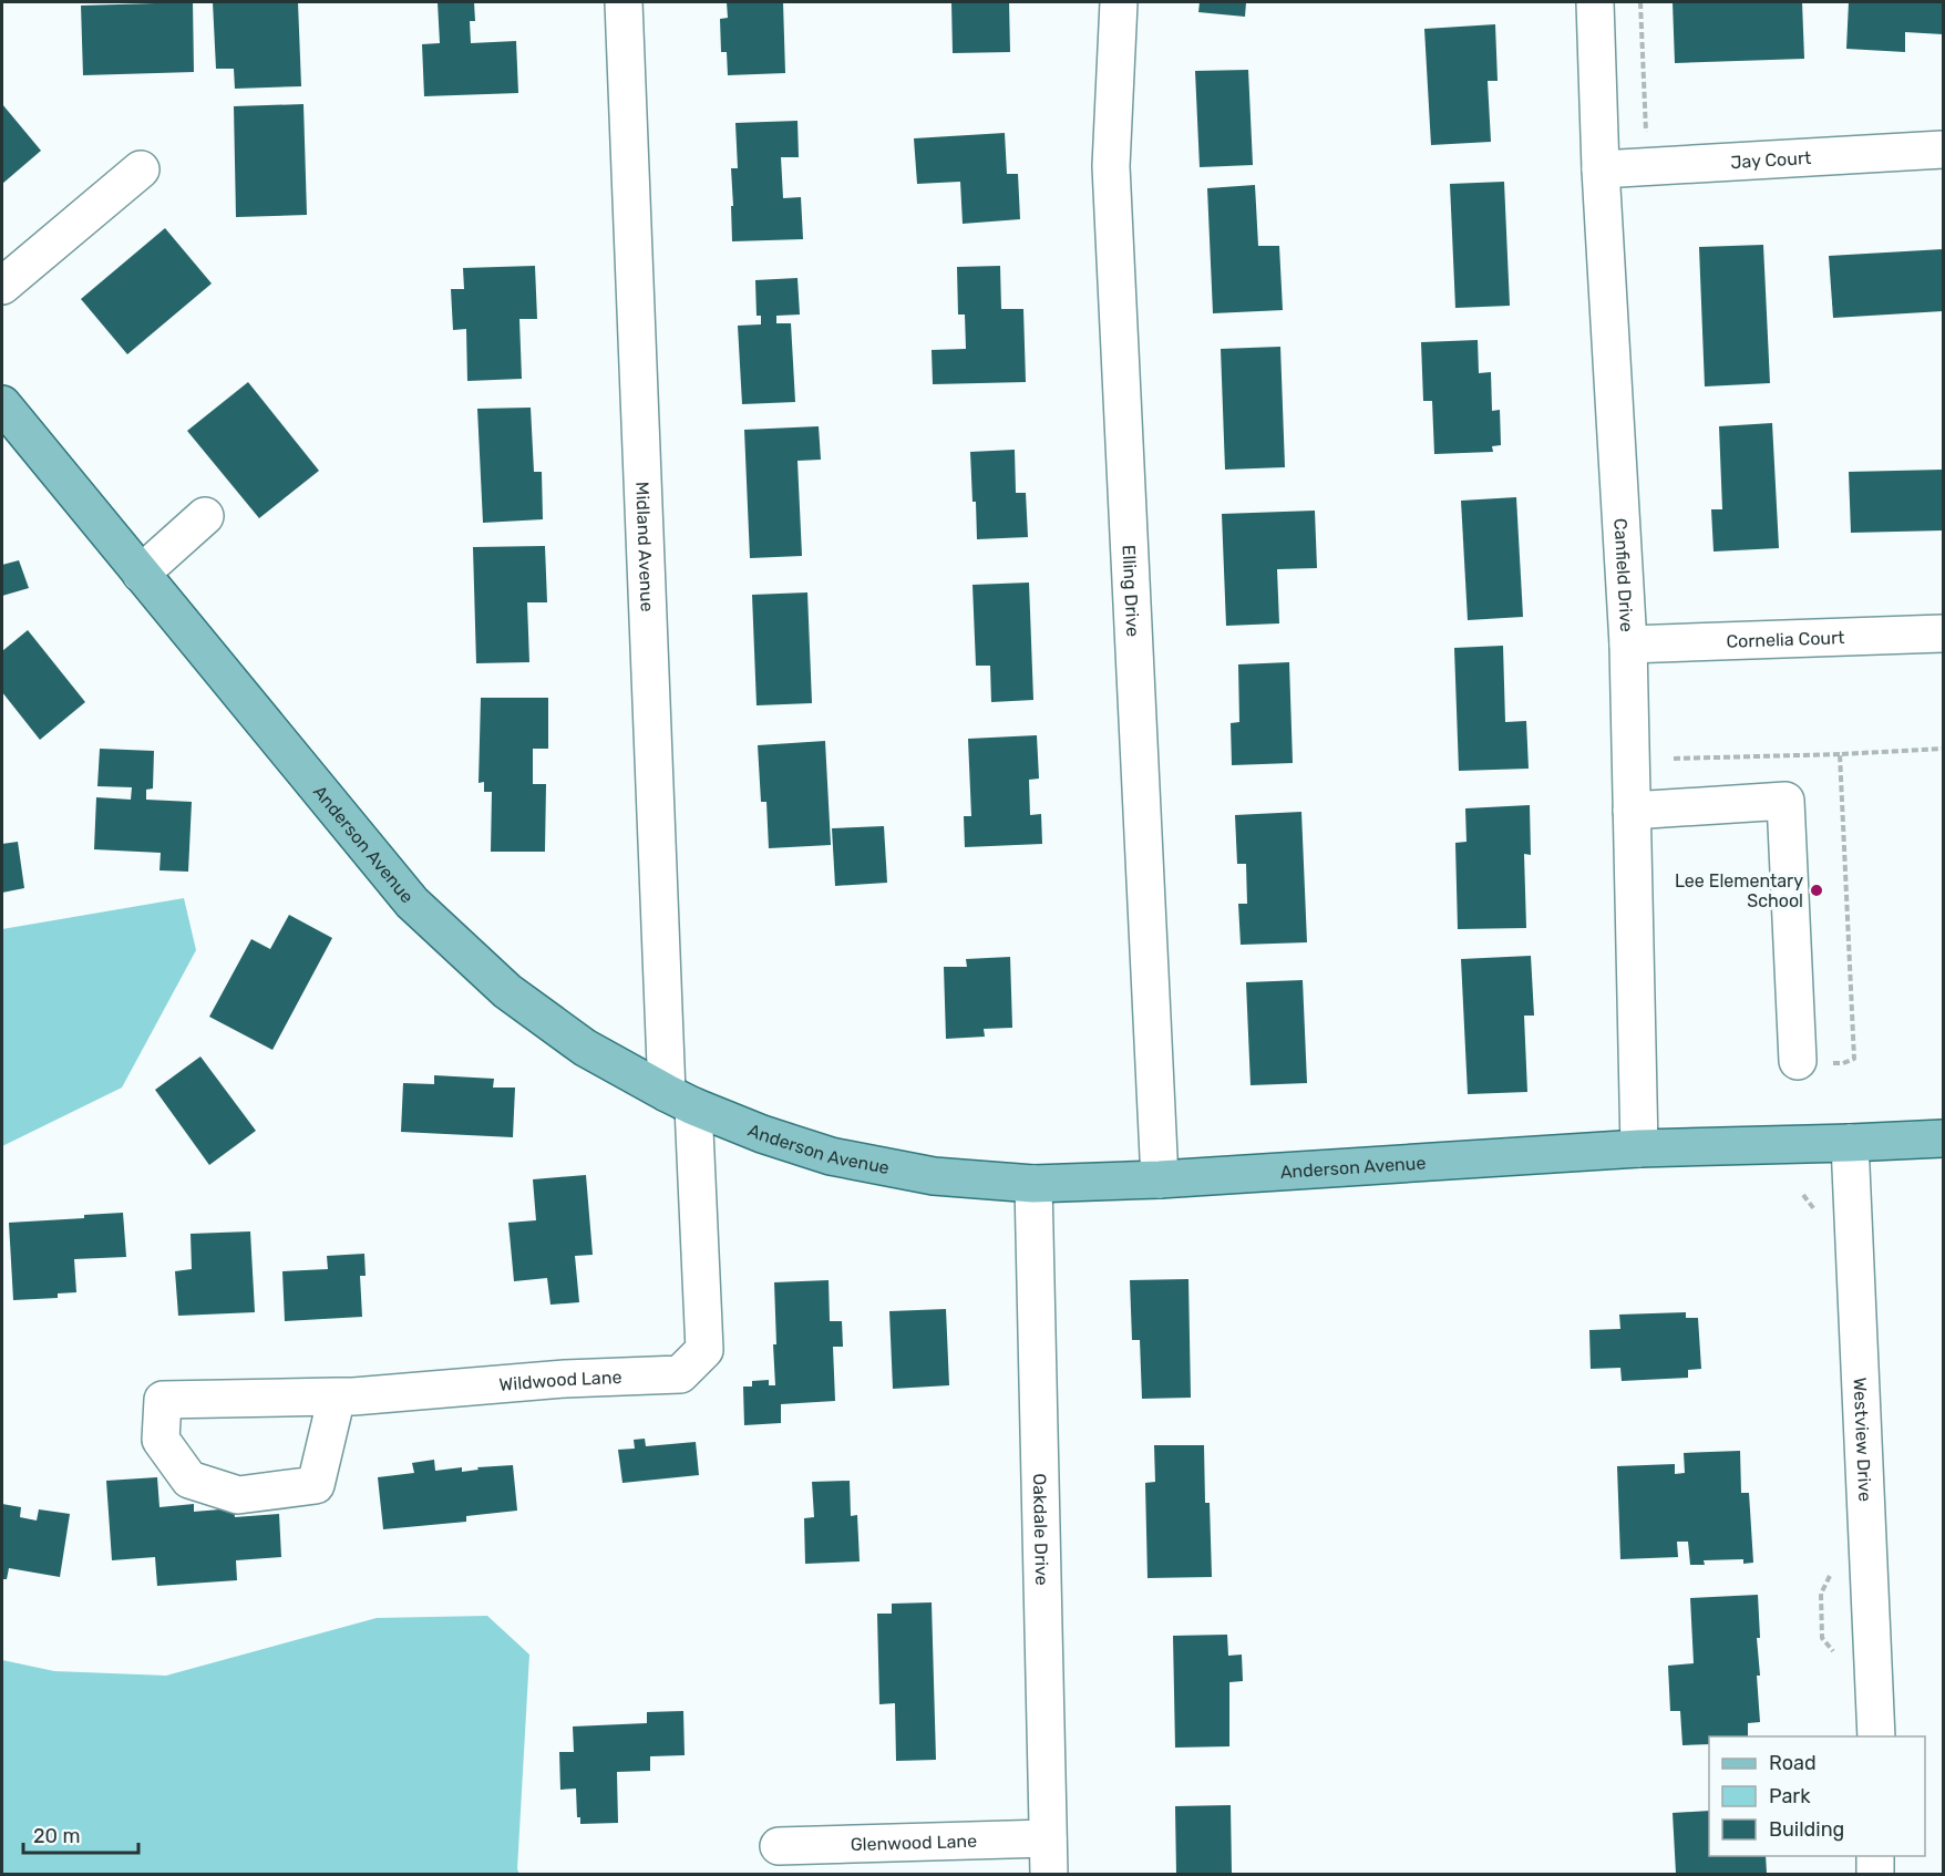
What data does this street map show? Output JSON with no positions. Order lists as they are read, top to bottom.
{
  "streets": {
    "main road": ["Anderson Avenue"],
    "street": [
      "Jay Court",
      "Midland Avenue",
      "Canfield Drive",
      "Elling Drive",
      "Cornelia Court",
      "Wildwood Lane",
      "Westview Drive",
      "Oakdale Drive",
      "Glenwood Lane"
    ]
  },
  "crossings": [
    ["Jay Court", "Canfield Drive"],
    ["Midland Avenue", "Anderson Avenue"],
    ["Midland Avenue", "Wildwood Lane"],
    ["Canfield Drive", "Cornelia Court"],
    ["Canfield Drive", "Anderson Avenue"],
    ["Elling Drive", "Anderson Avenue"],
    ["Anderson Avenue", "Wildwood Lane"],
    ["Anderson Avenue", "Westview Drive"],
    ["Anderson Avenue", "Oakdale Drive"],
    ["Oakdale Drive", "Glenwood Lane"]
  ],
  "places": ["Lee Elementary School"],
  "legend": ["Road", "Park", "Building"],
  "scale_bar": "20 m"
}
